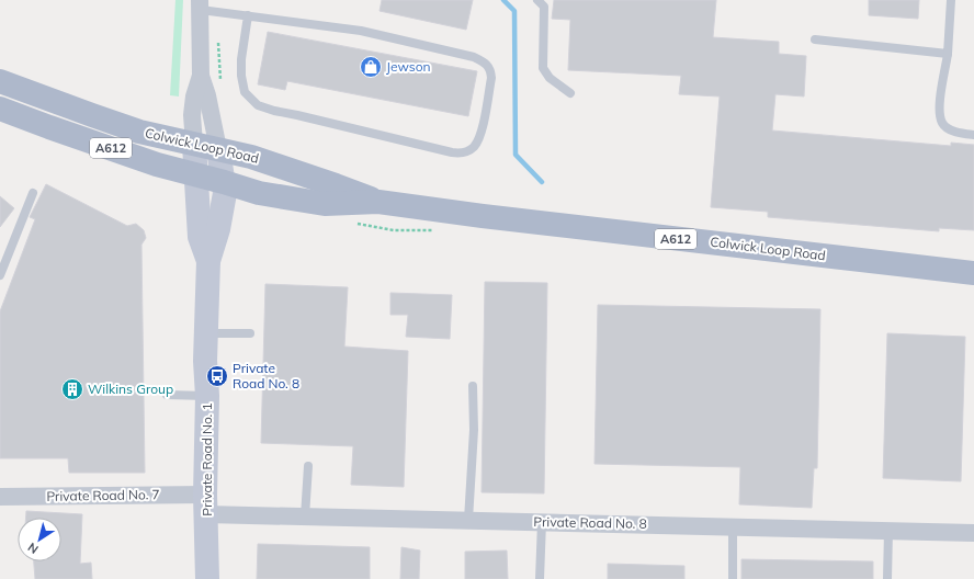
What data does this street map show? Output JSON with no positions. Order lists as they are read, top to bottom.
{
  "streets": {
    "main road": ["Colwick Loop Road", "A612"],
    "street": ["Private Road No. 1", "Private Road No. 7", "Private Road No. 8"]
  },
  "crossings": [
    ["Colwick Loop Road", "Private Road No. 1"],
    ["Private Road No. 1", "Private Road No. 7"],
    ["Private Road No. 1", "Private Road No. 8"],
    ["Private Road No. 7", "Private Road No. 8"]
  ],
  "places": {
    "shop": ["Jewson"],
    "bus stop": ["Private Road No. 8"],
    "building": ["Wilkins Group"]
  },
  "north": "bottom left"
}
